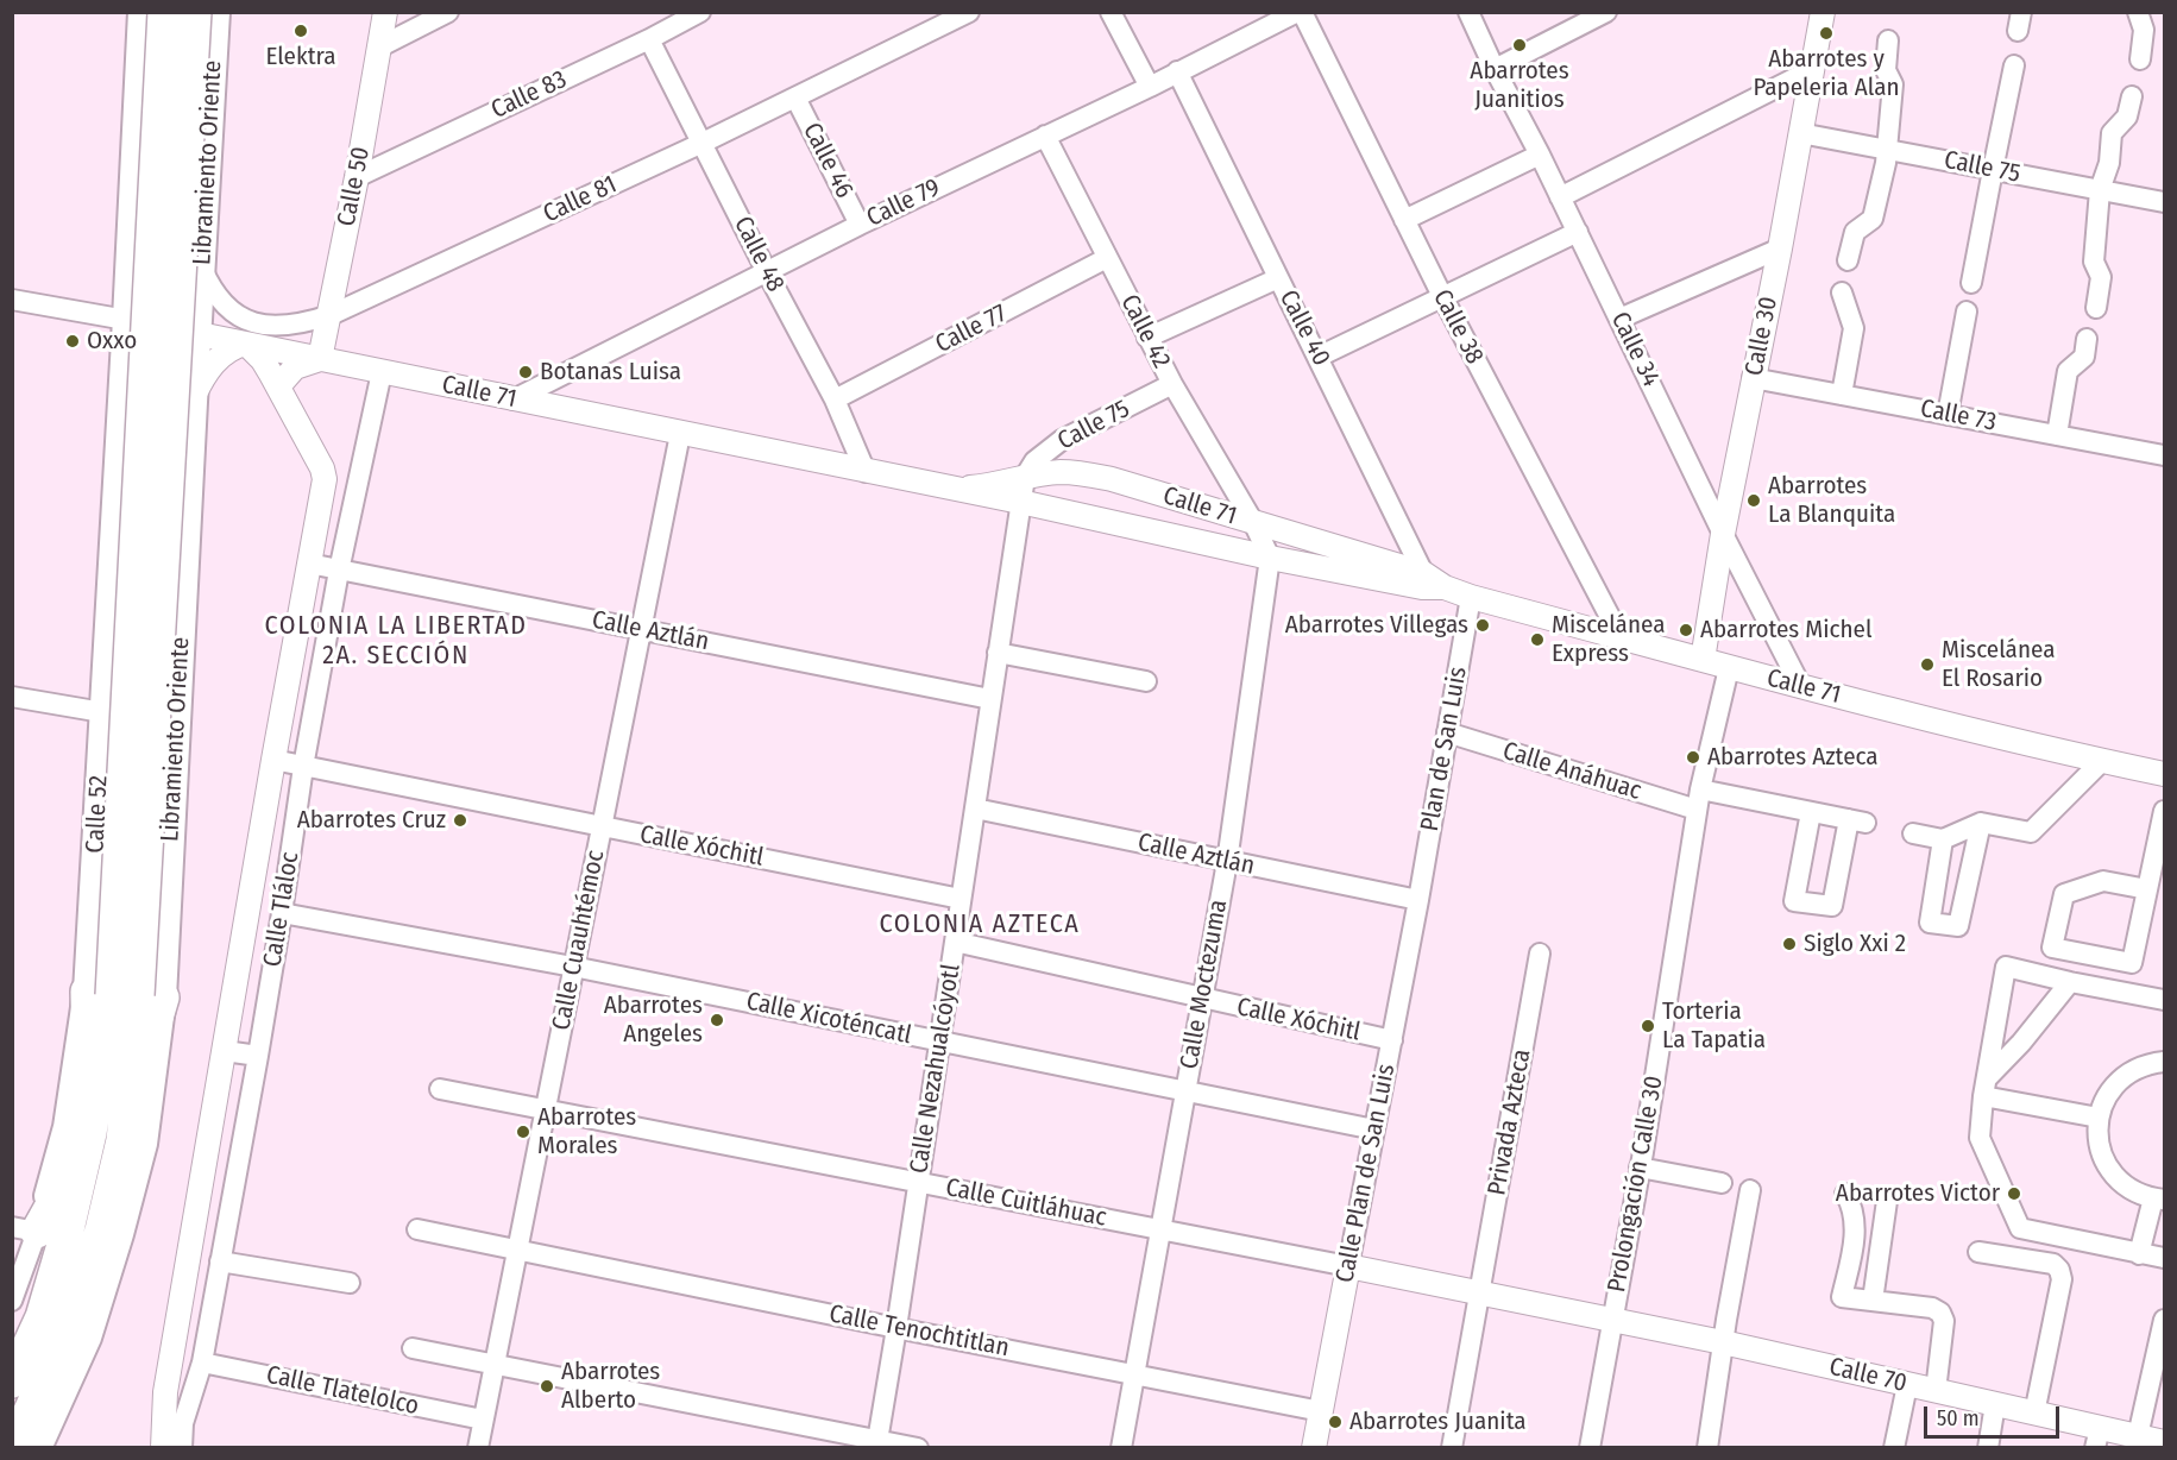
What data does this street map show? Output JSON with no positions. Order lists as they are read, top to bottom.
{
  "streets": {
    "highway": ["Libramiento Oriente"],
    "main road": ["Calle 52"],
    "street": [
      "Calle 83",
      "Calle 46",
      "Calle 75",
      "Calle 50",
      "Calle 81",
      "Calle 79",
      "Calle 48",
      "Calle 38",
      "Calle 40",
      "Calle 77",
      "Calle 42",
      "Calle 30",
      "Calle 34",
      "Calle 71",
      "Calle 73",
      "Calle Aztlán",
      "Plan de San Luis",
      "Calle Anáhuac",
      "Calle Xóchitl",
      "Calle Tláloc",
      "Calle Cuauhtémoc",
      "Calle Moctezuma",
      "Calle Xicoténcatl",
      "Calle Nezahualcóyotl",
      "Privada Azteca",
      "Calle Plan de San Luis",
      "Prolongación Calle 30",
      "Calle Cuitláhuac",
      "Calle Tenochtitlan",
      "Calle 70",
      "Calle Tlatelolco"
    ]
  },
  "crossings": [
    ["Calle 83", "Calle 50"],
    ["Calle 83", "Calle 48"],
    ["Calle 46", "Calle 81"],
    ["Calle 46", "Calle 79"],
    ["Libramiento Oriente", "Calle 81"],
    ["Libramiento Oriente", "Calle 71"],
    ["Libramiento Oriente", "Calle 52"],
    ["Calle 75", "Calle 42"],
    ["Calle 75", "Calle 30"],
    ["Calle 75", "Calle 71"],
    ["Calle 75", "Calle Nezahualcóyotl"],
    ["Calle 50", "Calle 81"],
    ["Calle 50", "Calle 71"],
    ["Calle 81", "Calle 48"],
    ["Calle 79", "Calle 48"],
    ["Calle 79", "Calle 38"],
    ["Calle 79", "Calle 40"],
    ["Calle 79", "Calle 42"],
    ["Calle 79", "Calle 71"],
    ["Calle 48", "Calle 77"],
    ["Calle 48", "Calle 71"],
    ["Calle 38", "Calle 71"],
    ["Calle 40", "Calle 71"],
    ["Calle 77", "Calle 42"],
    ["Calle 42", "Calle 71"],
    ["Calle 30", "Calle 34"],
    ["Calle 30", "Calle 71"],
    ["Calle 30", "Calle 73"],
    ["Calle 34", "Calle 71"],
    ["Calle 71", "Plan de San Luis"],
    ["Calle 71", "Calle 52"],
    ["Calle 71", "Calle Tláloc"],
    ["Calle 71", "Calle Cuauhtémoc"],
    ["Calle 71", "Calle Moctezuma"],
    ["Calle 71", "Calle Nezahualcóyotl"],
    ["Calle 71", "Prolongación Calle 30"],
    ["Calle Aztlán", "Plan de San Luis"],
    ["Calle Aztlán", "Calle Tláloc"],
    ["Calle Aztlán", "Calle Cuauhtémoc"],
    ["Calle Aztlán", "Calle Moctezuma"],
    ["Calle Aztlán", "Calle Nezahualcóyotl"],
    ["Calle Aztlán", "Calle Plan de San Luis"],
    ["Plan de San Luis", "Calle Anáhuac"],
    ["Plan de San Luis", "Calle Plan de San Luis"],
    ["Calle Anáhuac", "Prolongación Calle 30"],
    ["Calle Xóchitl", "Calle Tláloc"],
    ["Calle Xóchitl", "Calle Cuauhtémoc"],
    ["Calle Xóchitl", "Calle Moctezuma"],
    ["Calle Xóchitl", "Calle Nezahualcóyotl"],
    ["Calle Xóchitl", "Calle Plan de San Luis"],
    ["Calle Tláloc", "Calle Xicoténcatl"],
    ["Calle Tláloc", "Calle Tlatelolco"],
    ["Calle Cuauhtémoc", "Calle Xicoténcatl"],
    ["Calle Cuauhtémoc", "Calle Cuitláhuac"],
    ["Calle Cuauhtémoc", "Calle Tenochtitlan"],
    ["Calle Cuauhtémoc", "Calle Tlatelolco"],
    ["Calle Moctezuma", "Calle Xicoténcatl"],
    ["Calle Moctezuma", "Calle Cuitláhuac"],
    ["Calle Moctezuma", "Calle Tenochtitlan"],
    ["Calle Xicoténcatl", "Calle Nezahualcóyotl"],
    ["Calle Xicoténcatl", "Calle Plan de San Luis"],
    ["Calle Nezahualcóyotl", "Calle Cuitláhuac"],
    ["Calle Nezahualcóyotl", "Calle Tenochtitlan"],
    ["Privada Azteca", "Calle Cuitláhuac"],
    ["Calle Plan de San Luis", "Calle Cuitláhuac"],
    ["Calle Plan de San Luis", "Calle Tenochtitlan"],
    ["Prolongación Calle 30", "Calle Cuitláhuac"],
    ["Prolongación Calle 30", "Calle 70"],
    ["Calle Cuitláhuac", "Calle 70"]
  ],
  "districts": ["COLONIA LA LIBERTAD 2A. SECCIÓN", "COLONIA AZTECA"],
  "places": [
    "Elektra",
    "Abarrotes y Papeleria Alan",
    "Abarrotes Juanitios",
    "Oxxo",
    "Botanas Luisa",
    "Abarrotes La Blanquita",
    "Abarrotes Villegas",
    "Abarrotes Michel",
    "Miscelánea Express",
    "Miscelánea El Rosario",
    "Abarrotes Azteca",
    "Abarrotes Cruz",
    "Siglo Xxi 2",
    "Abarrotes Angeles",
    "Torteria La Tapatia",
    "Abarrotes Morales",
    "Abarrotes Victor",
    "Abarrotes Alberto",
    "Abarrotes Juanita"
  ],
  "scale_bar": "50 m"
}
